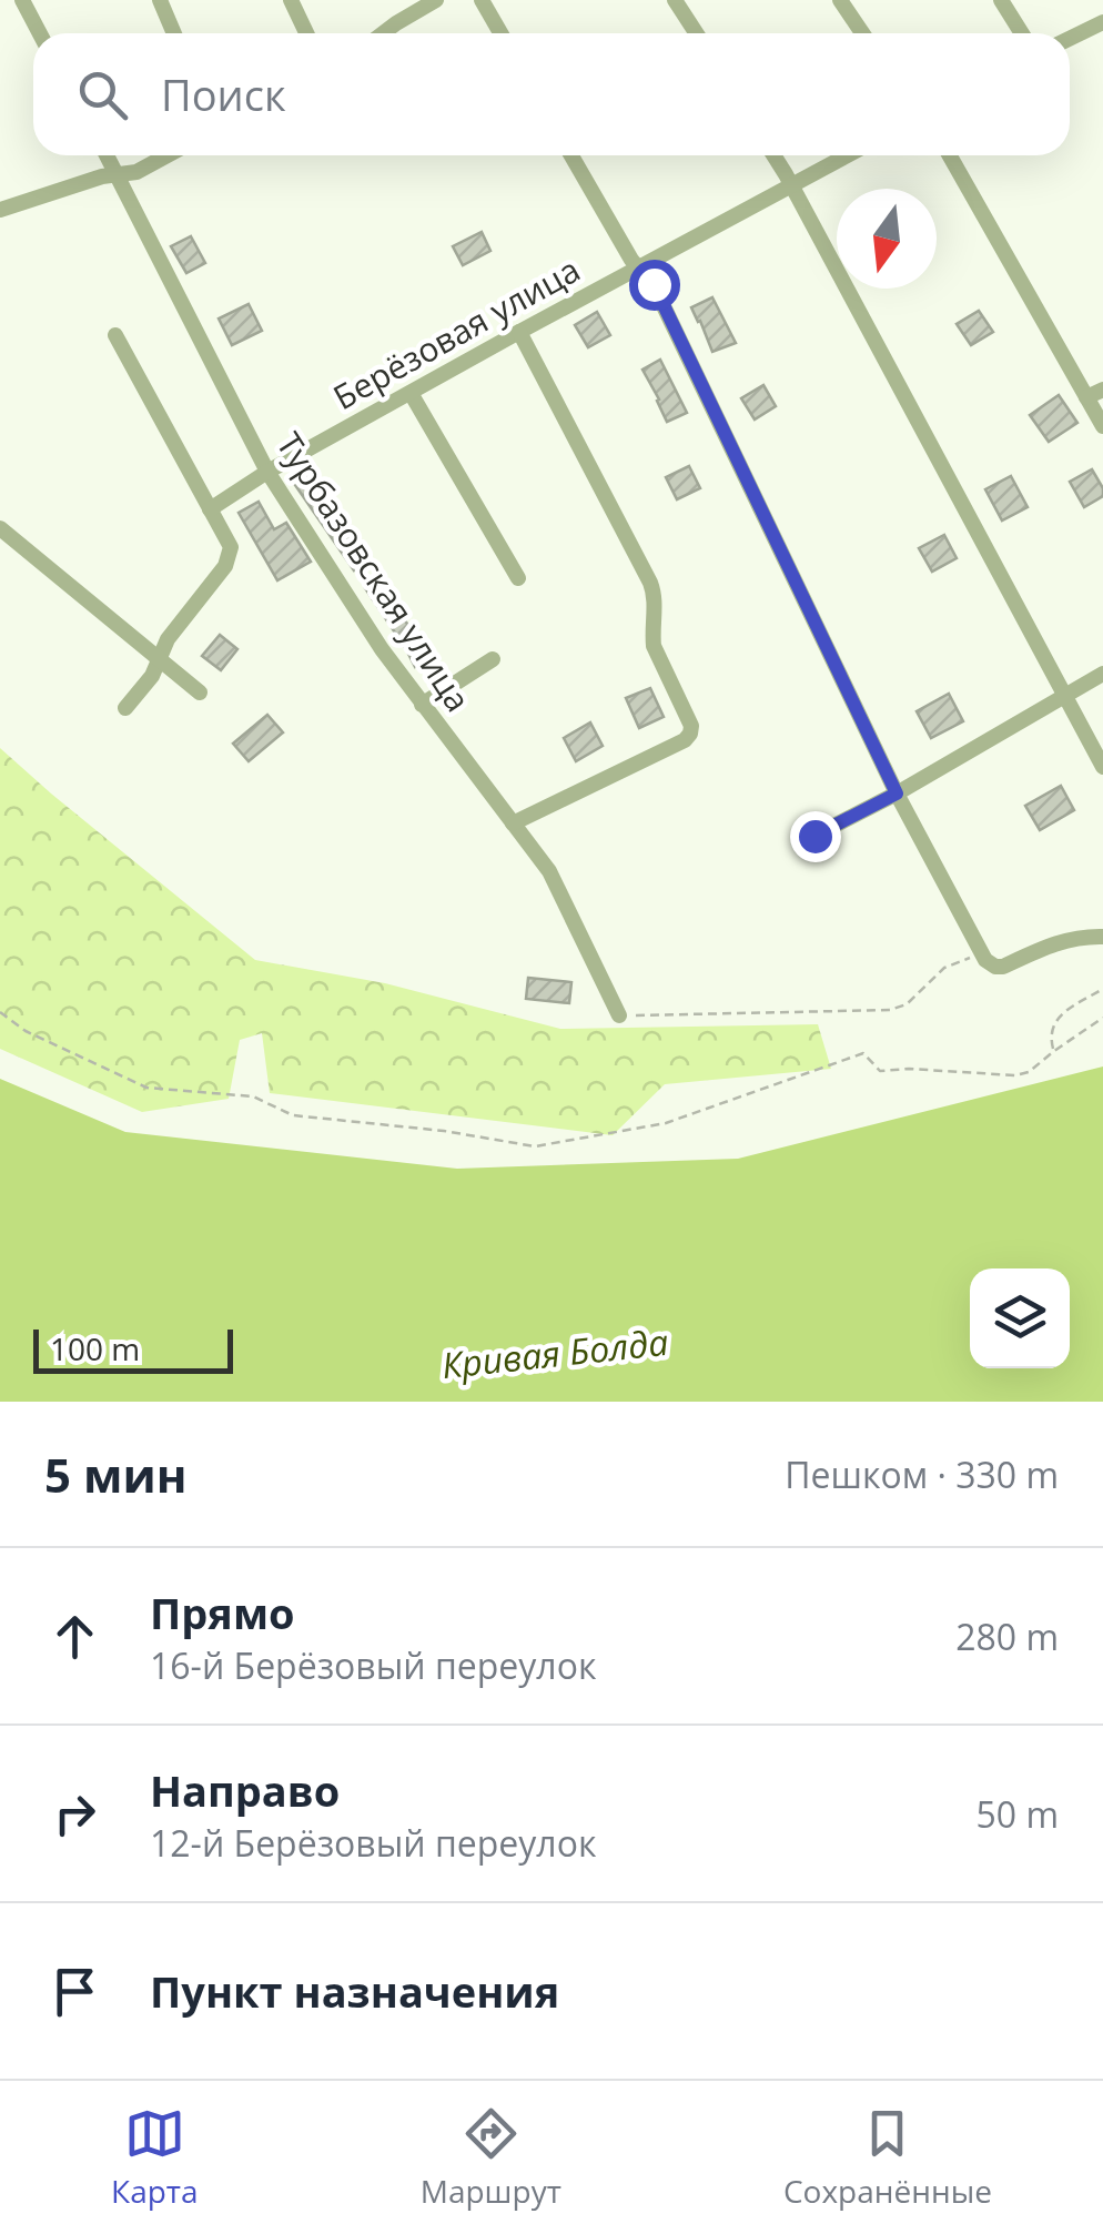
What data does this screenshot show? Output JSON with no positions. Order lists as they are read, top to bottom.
{
  "streets": {
    "street": ["Берёзовая улица", "Турбазовская улица"]
  },
  "crossings": [
    ["Берёзовая улица", "Турбазовская улица"]
  ],
  "water": ["Кривая Болда"],
  "scale_bar": "100 m",
  "north": "bottom",
  "page": {
    "search": "Поиск",
    "scale": "100 m",
    "heading": ["5 мин", "Пешком · 330 m"],
    "list": [
      ["Прямо", "16-й Берёзовый переулок", "280 m"],
      ["Направо", "12-й Берёзовый переулок", "50 m"],
      "Пункт назначения"
    ],
    "nav": ["Карта", "Маршрут", "Сохранённые"]
  }
}
